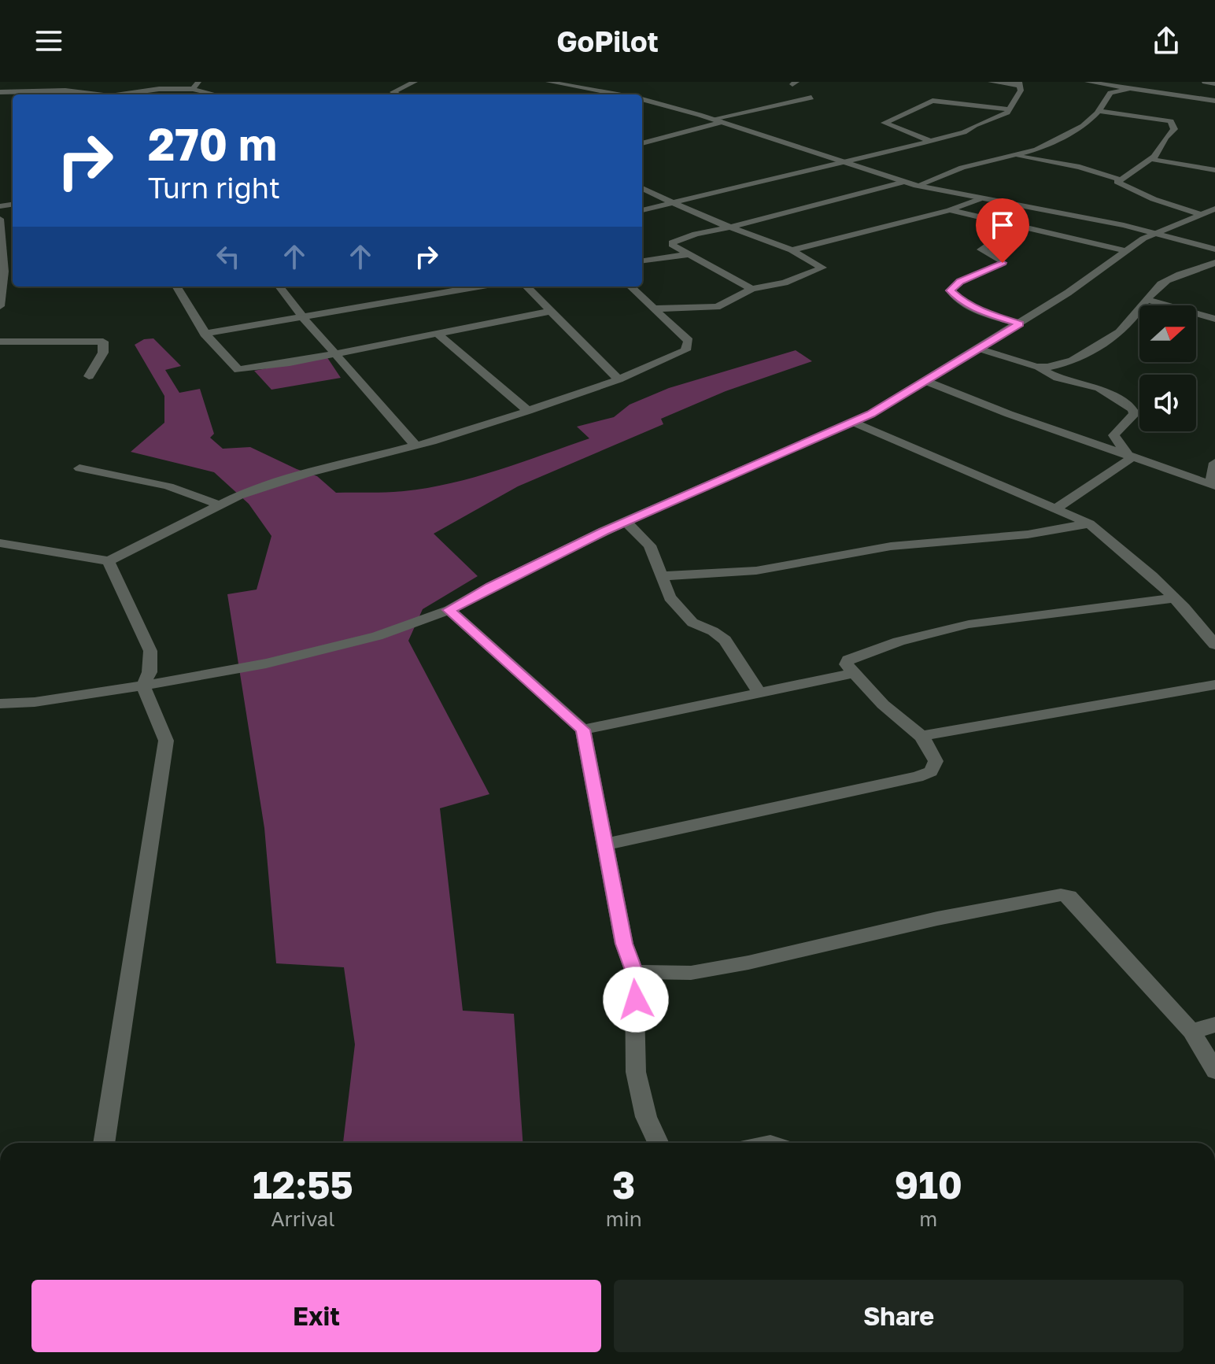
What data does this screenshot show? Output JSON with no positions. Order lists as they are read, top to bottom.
{
  "north": "right",
  "page": {
    "header": "GoPilot",
    "turn": ["270 m", "Turn right"],
    "eta": [
      "12:55",
      "Arrival",
      "3",
      "min",
      "910",
      "m"
    ],
    "buttons": ["Exit", "Share"]
  }
}
